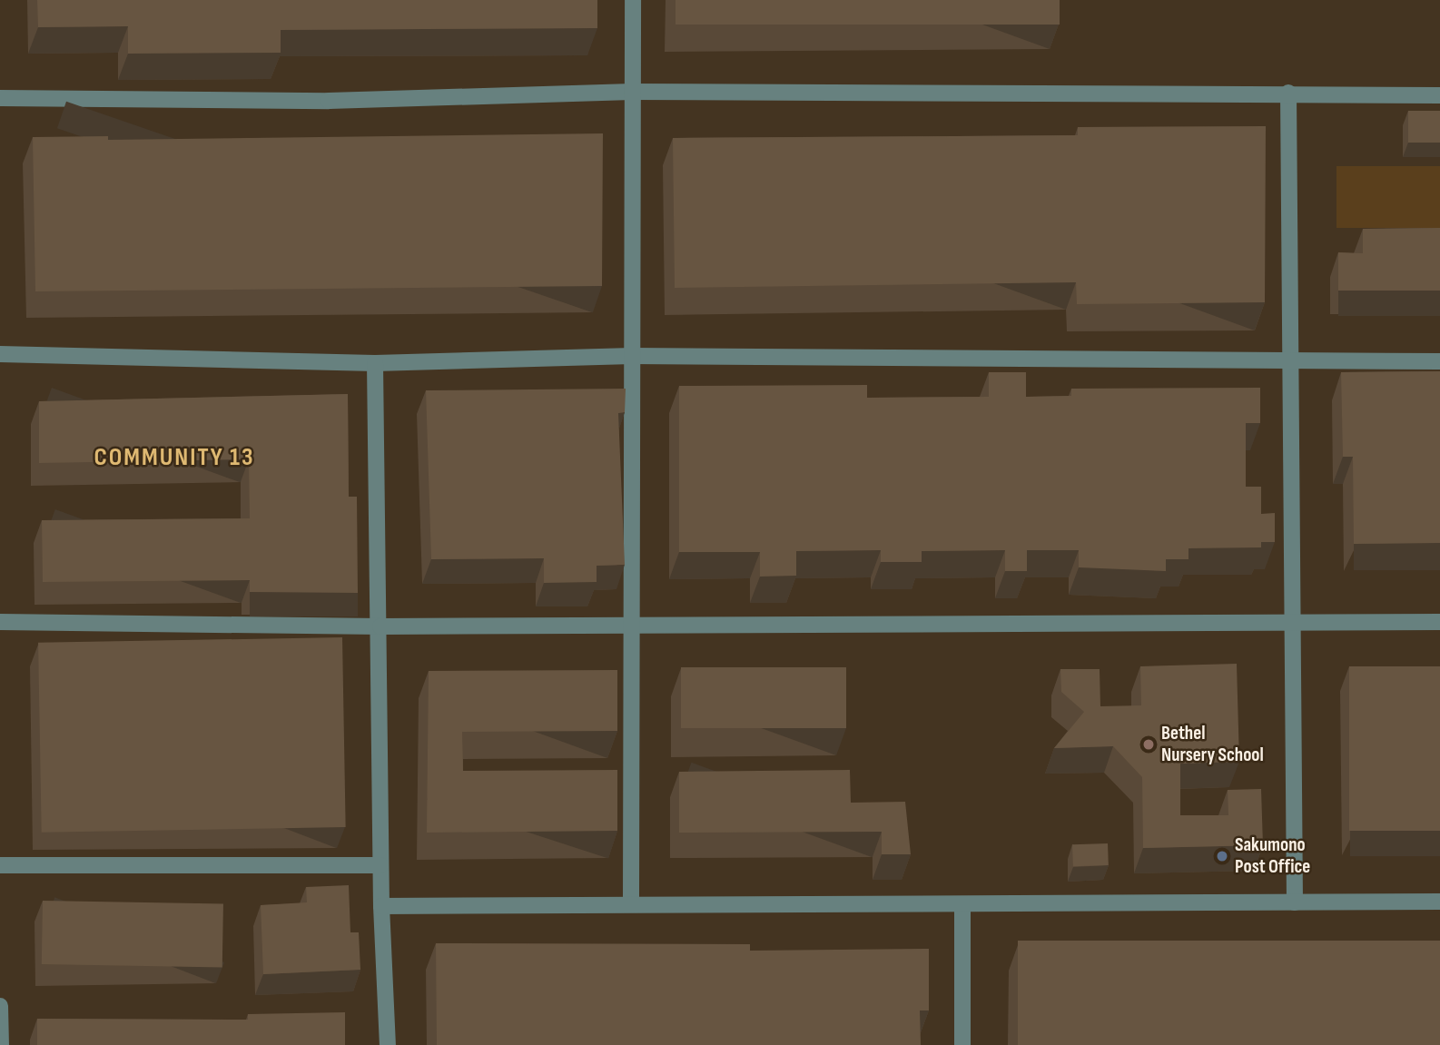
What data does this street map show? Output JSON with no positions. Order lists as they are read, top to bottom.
{
  "districts": ["COMMUNITY 13"],
  "places": ["Bethel Nursery School", "Sakumono Post Office"]
}
